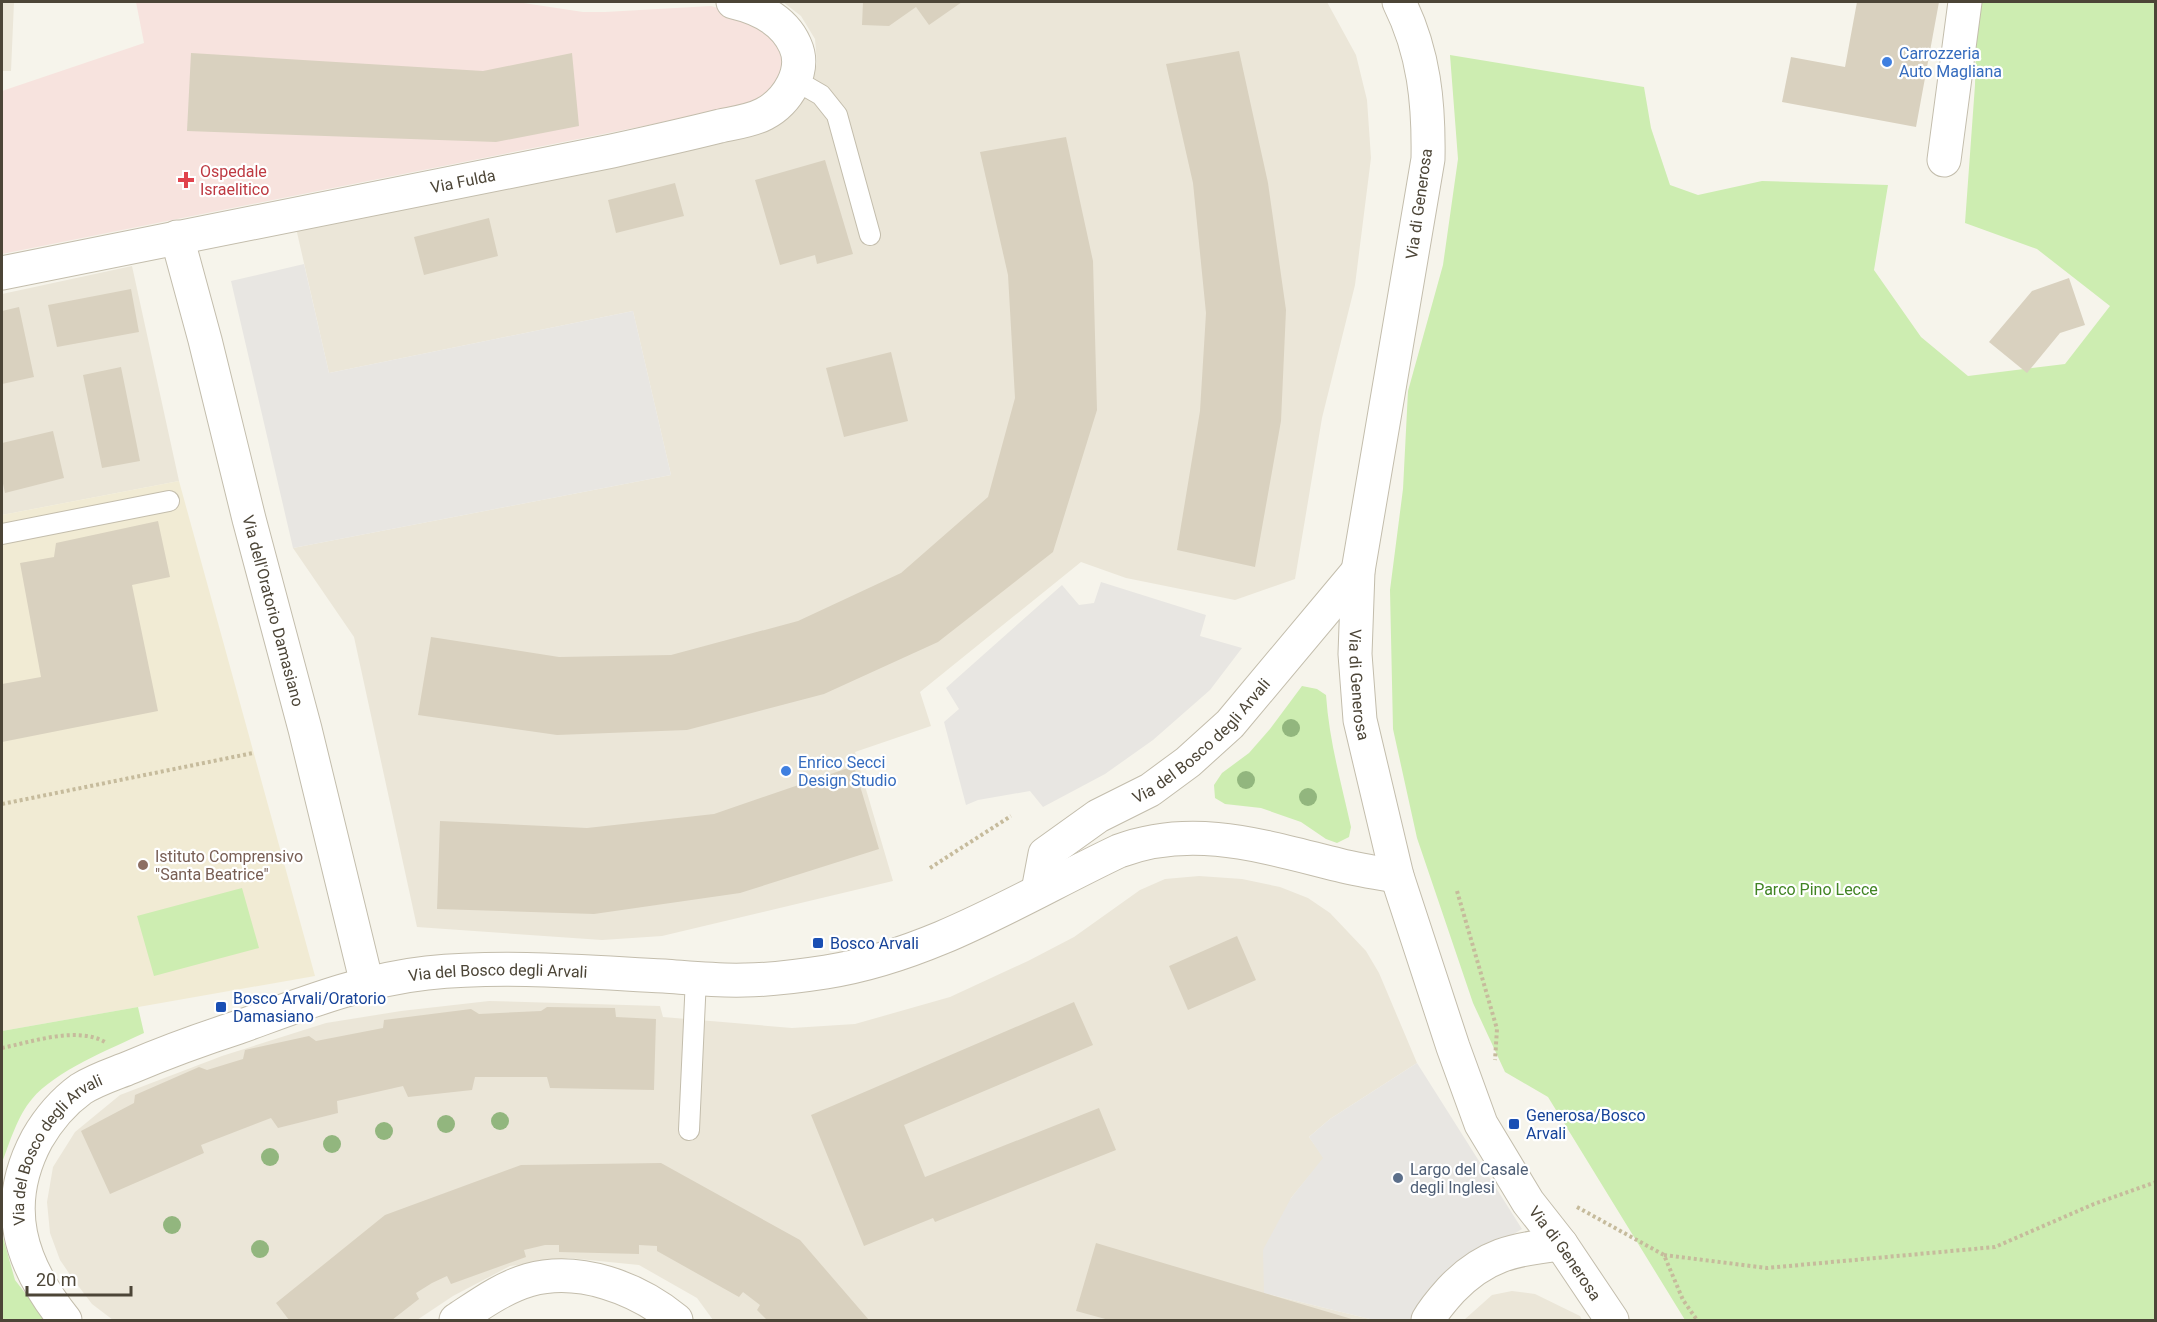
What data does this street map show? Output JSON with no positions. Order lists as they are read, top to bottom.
{
  "streets": {
    "street": [
      "Via Fulda",
      "Via di Generosa",
      "Via dell'Oratorio Damasiano",
      "Via del Bosco degli Arvali"
    ]
  },
  "crossings": [
    ["Via Fulda", "Via dell'Oratorio Damasiano"],
    ["Via di Generosa", "Via del Bosco degli Arvali"],
    ["Via dell'Oratorio Damasiano", "Via del Bosco degli Arvali"]
  ],
  "parks": ["Parco Pino Lecce"],
  "places": {
    "other": [
      "Carrozzeria Auto Magliana",
      "Enrico Secci Design Studio",
      "Istituto Comprensivo \"Santa Beatrice\"",
      "Largo del Casale degli Inglesi"
    ],
    "health": ["Ospedale Israelitico"],
    "transit": ["Bosco Arvali", "Bosco Arvali/Oratorio Damasiano", "Generosa/Bosco Arvali"]
  },
  "scale_bar": "20 m"
}
